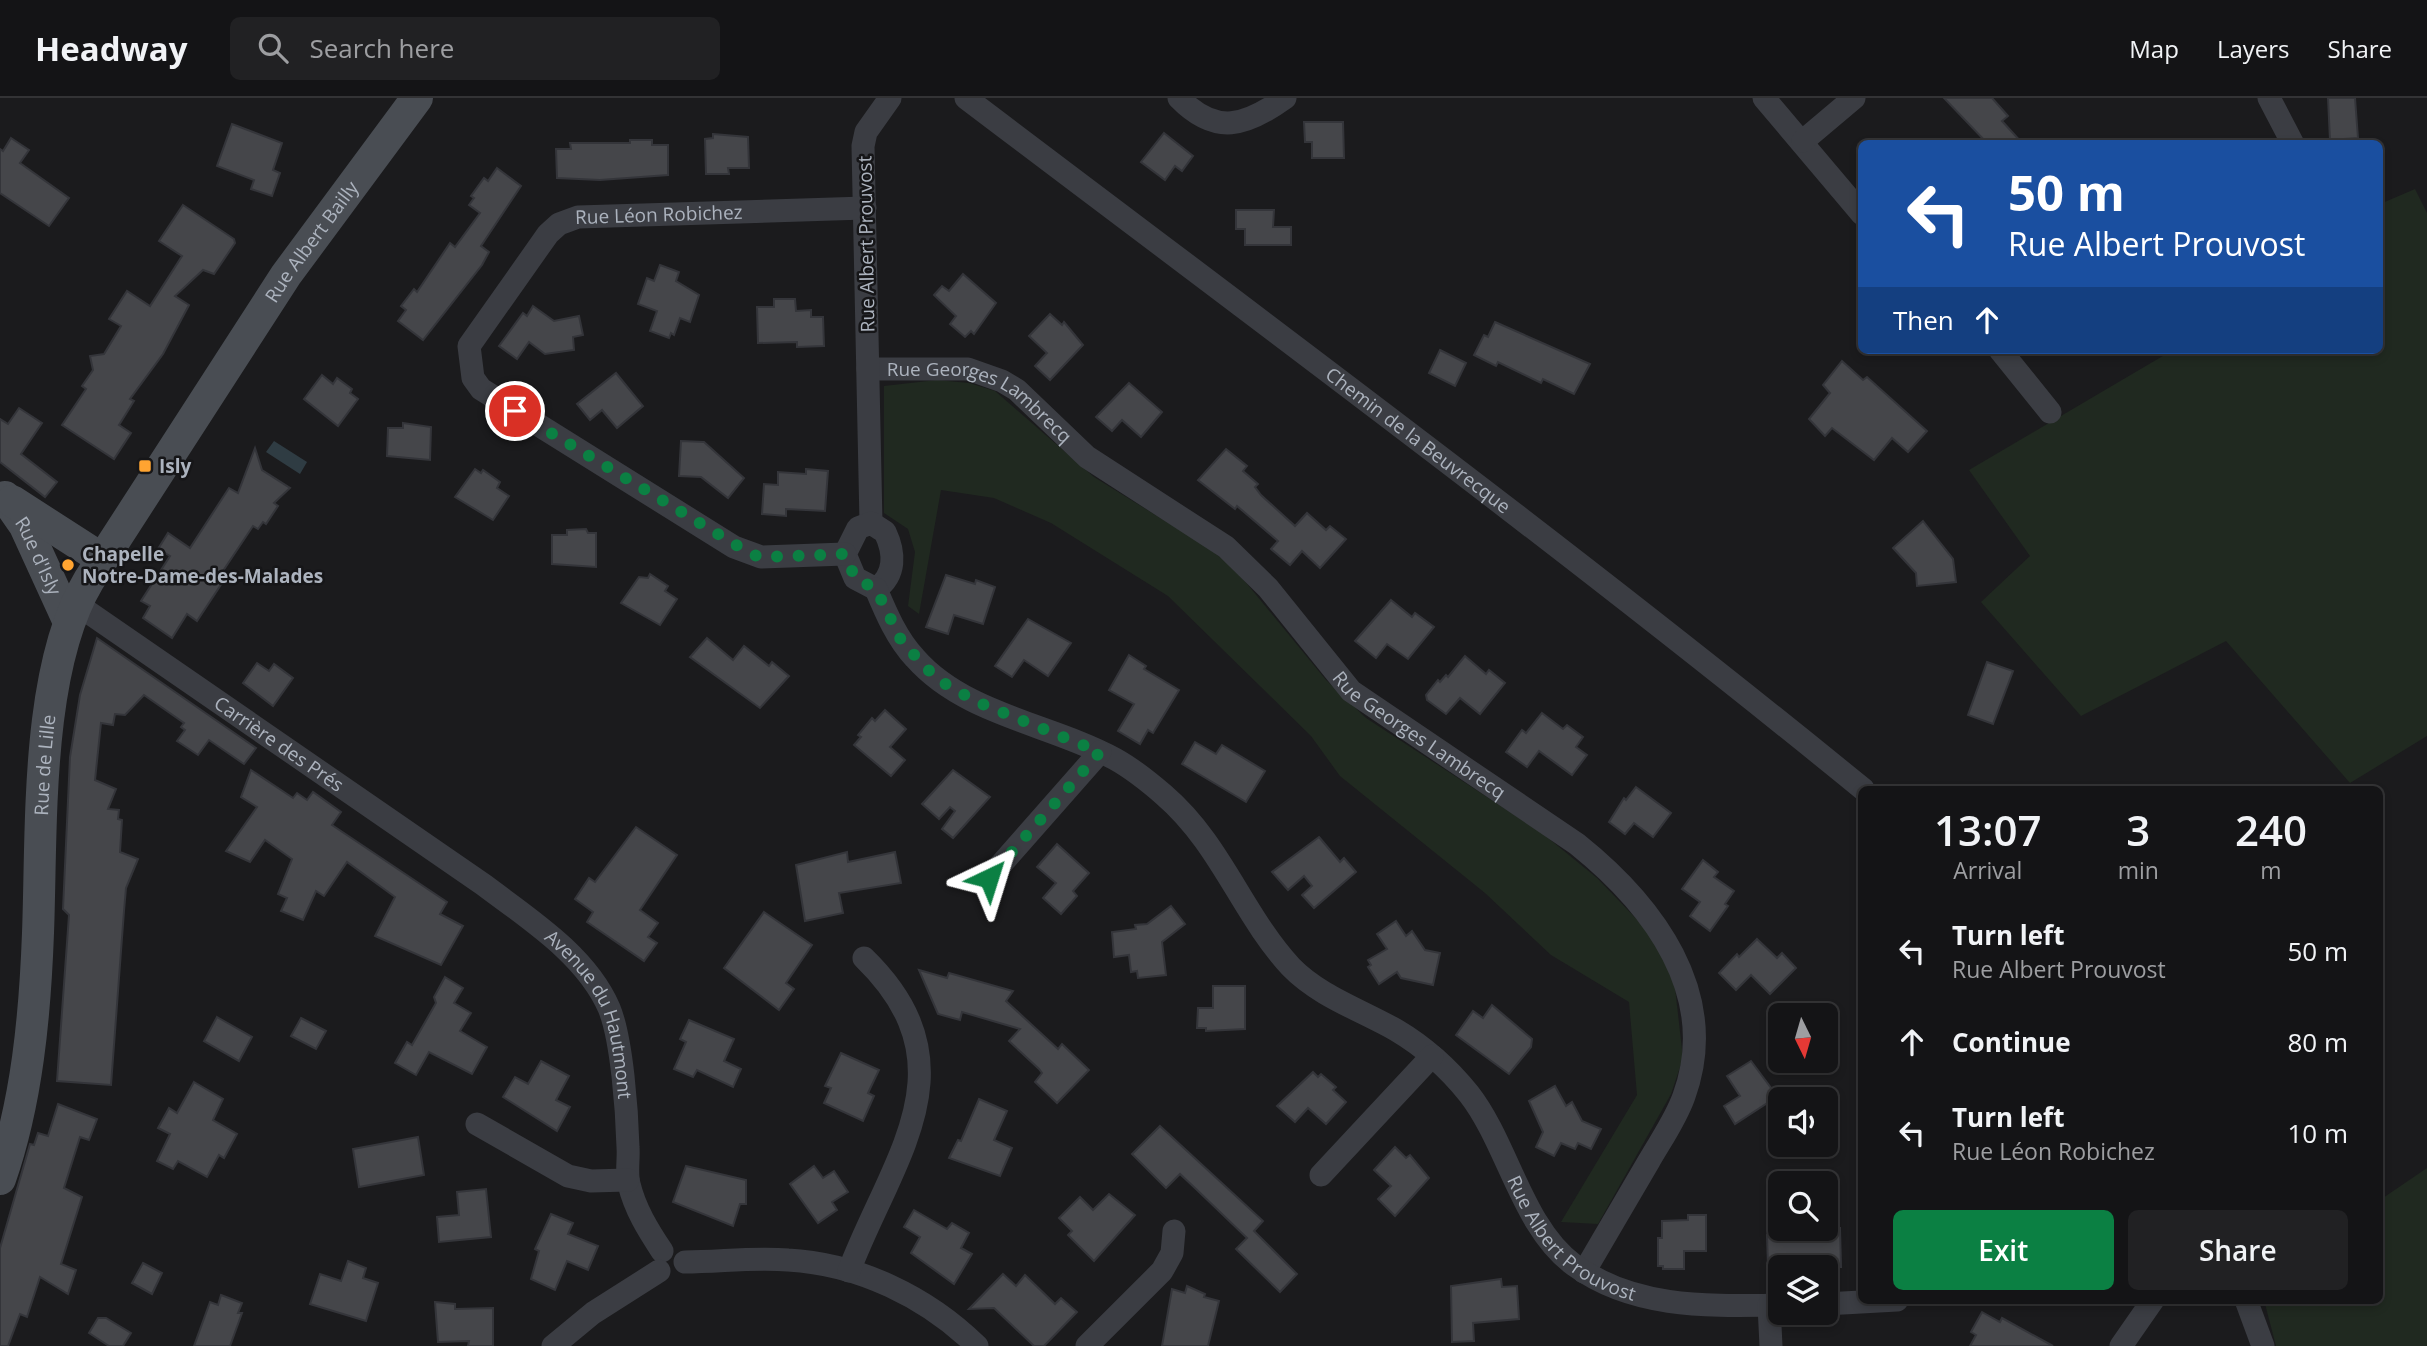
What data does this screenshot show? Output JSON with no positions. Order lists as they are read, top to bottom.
{
  "streets": {
    "main road": ["Rue Albert Bailly", "Rue d'Isly", "Rue de Lille"],
    "street": [
      "Rue Léon Robichez",
      "Rue Albert Prouvost",
      "Rue Georges Lambrecq",
      "Chemin de la Beuvrecque",
      "Carrière des Prés",
      "Avenue du Hautmont"
    ]
  },
  "crossings": [
    ["Rue Léon Robichez", "Rue Albert Prouvost"],
    ["Rue Albert Bailly", "Rue de Lille"],
    ["Rue Albert Prouvost", "Rue Georges Lambrecq"],
    ["Rue d'Isly", "Carrière des Prés"],
    ["Rue d'Isly", "Rue de Lille"],
    ["Carrière des Prés", "Rue de Lille"],
    ["Carrière des Prés", "Avenue du Hautmont"]
  ],
  "places": {
    "transit": ["Isly"],
    "other": ["Chapelle Notre-Dame-des-Malades"]
  },
  "north": "bottom",
  "page": {
    "header": "Headway",
    "search": "Search here",
    "nav": ["Map", "Layers", "Share"],
    "turn": ["50 m", "Rue Albert Prouvost"],
    "then": "Then",
    "eta": [
      "13:07",
      "Arrival",
      "3",
      "min",
      "240",
      "m"
    ],
    "list": [
      {
        "name": "Turn left",
        "note": "Rue Albert Prouvost",
        "value": "50 m"
      },
      {
        "name": "Continue",
        "value": "80 m"
      },
      {
        "name": "Turn left",
        "note": "Rue Léon Robichez",
        "value": "10 m"
      }
    ],
    "buttons": ["Exit", "Share"]
  }
}
